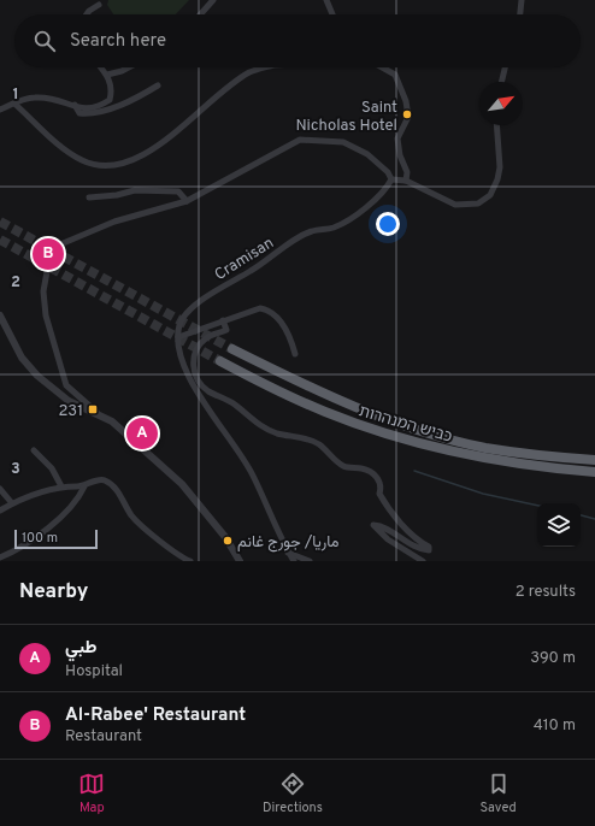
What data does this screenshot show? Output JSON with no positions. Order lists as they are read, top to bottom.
{
  "streets": {
    "highway": ["כביש המנהרות"],
    "street": ["Cramisan"]
  },
  "places": {
    "other": ["Saint Nicholas Hotel", "ماريا/ جورج غانم"],
    "transit": ["231"]
  },
  "scale_bar": "100 m",
  "north": "top right",
  "page": {
    "search": "Search here",
    "pins": ["B", "A"],
    "scale": "100 m",
    "heading": ["Nearby", "2 results"],
    "list": [
      {
        "mark": "A",
        "name": "طبي",
        "note": "Hospital",
        "value": "390 m"
      },
      {
        "mark": "B",
        "name": "Al-Rabee' Restaurant",
        "note": "Restaurant",
        "value": "410 m"
      }
    ],
    "nav": ["Map", "Directions", "Saved"]
  },
  "grid": {
    "rows": ["1", "2", "3"]
  }
}
